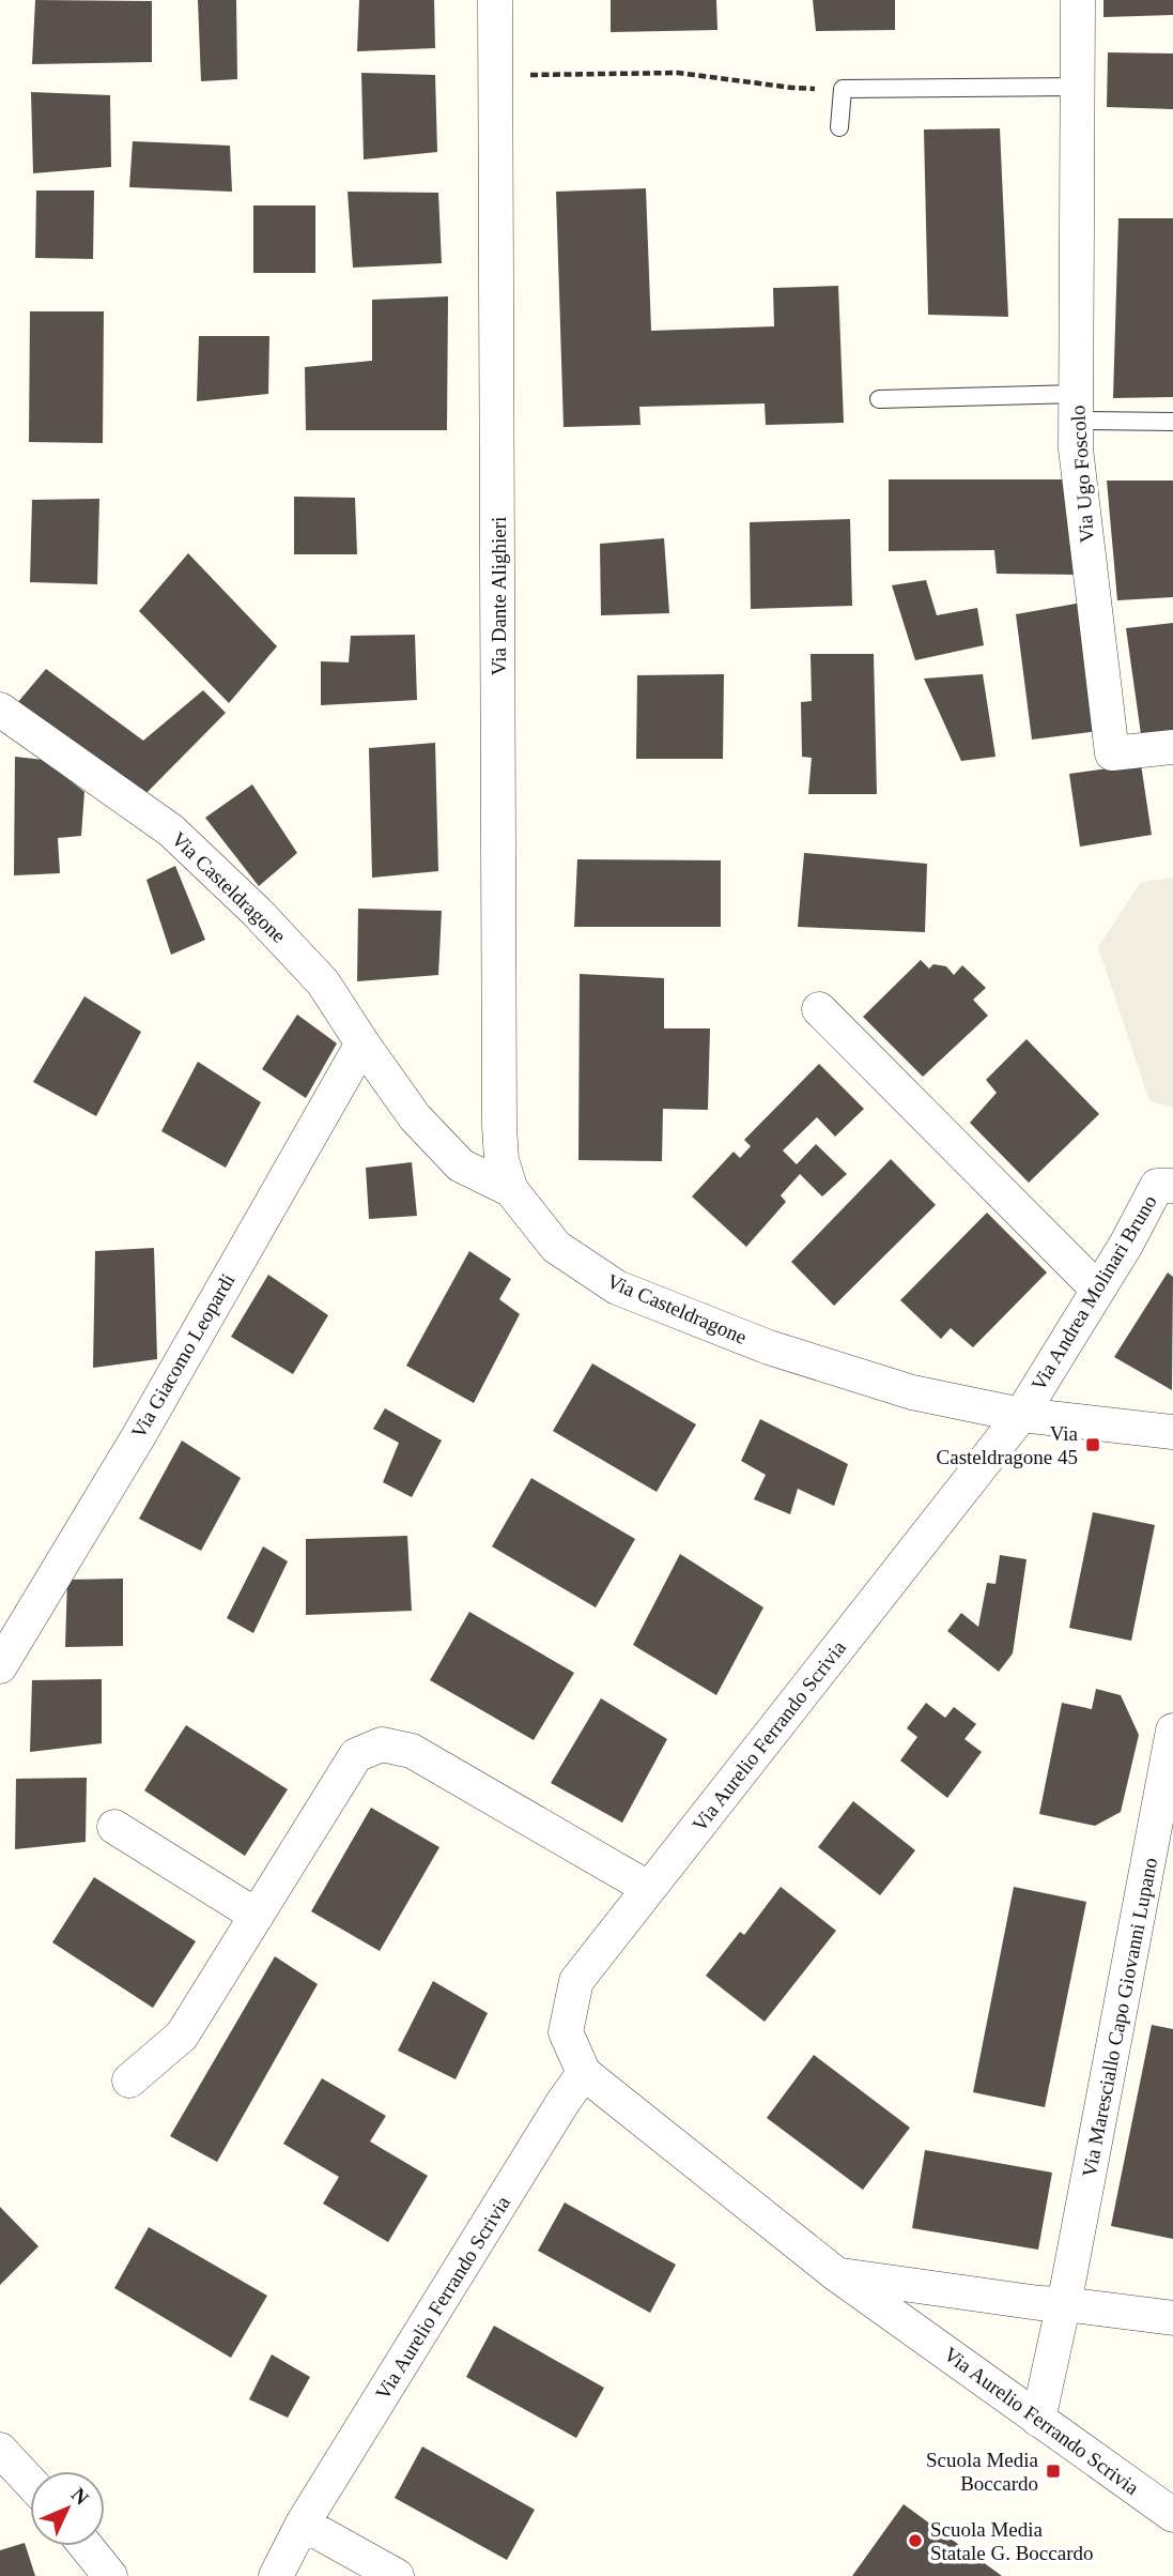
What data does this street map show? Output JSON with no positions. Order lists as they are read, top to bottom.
{
  "streets": {
    "street": [
      "Via Ugo Foscolo",
      "Via Dante Alighieri",
      "Via Casteldragone",
      "Via Andrea Molinari Bruno",
      "Via Giacomo Leopardi",
      "Via Aurelio Ferrando Scrivia",
      "Via Maresciallo Capo Giovanni Lupano"
    ]
  },
  "crossings": [
    ["Via Dante Alighieri", "Via Casteldragone"],
    ["Via Casteldragone", "Via Andrea Molinari Bruno"],
    ["Via Casteldragone", "Via Giacomo Leopardi"],
    ["Via Casteldragone", "Via Aurelio Ferrando Scrivia"],
    ["Via Andrea Molinari Bruno", "Via Aurelio Ferrando Scrivia"],
    ["Via Aurelio Ferrando Scrivia", "Via Maresciallo Capo Giovanni Lupano"]
  ],
  "places": {
    "transit": ["Via Casteldragone 45", "Scuola Media Boccardo"],
    "other": ["Scuola Media Statale G. Boccardo"]
  },
  "north": "top right"
}
